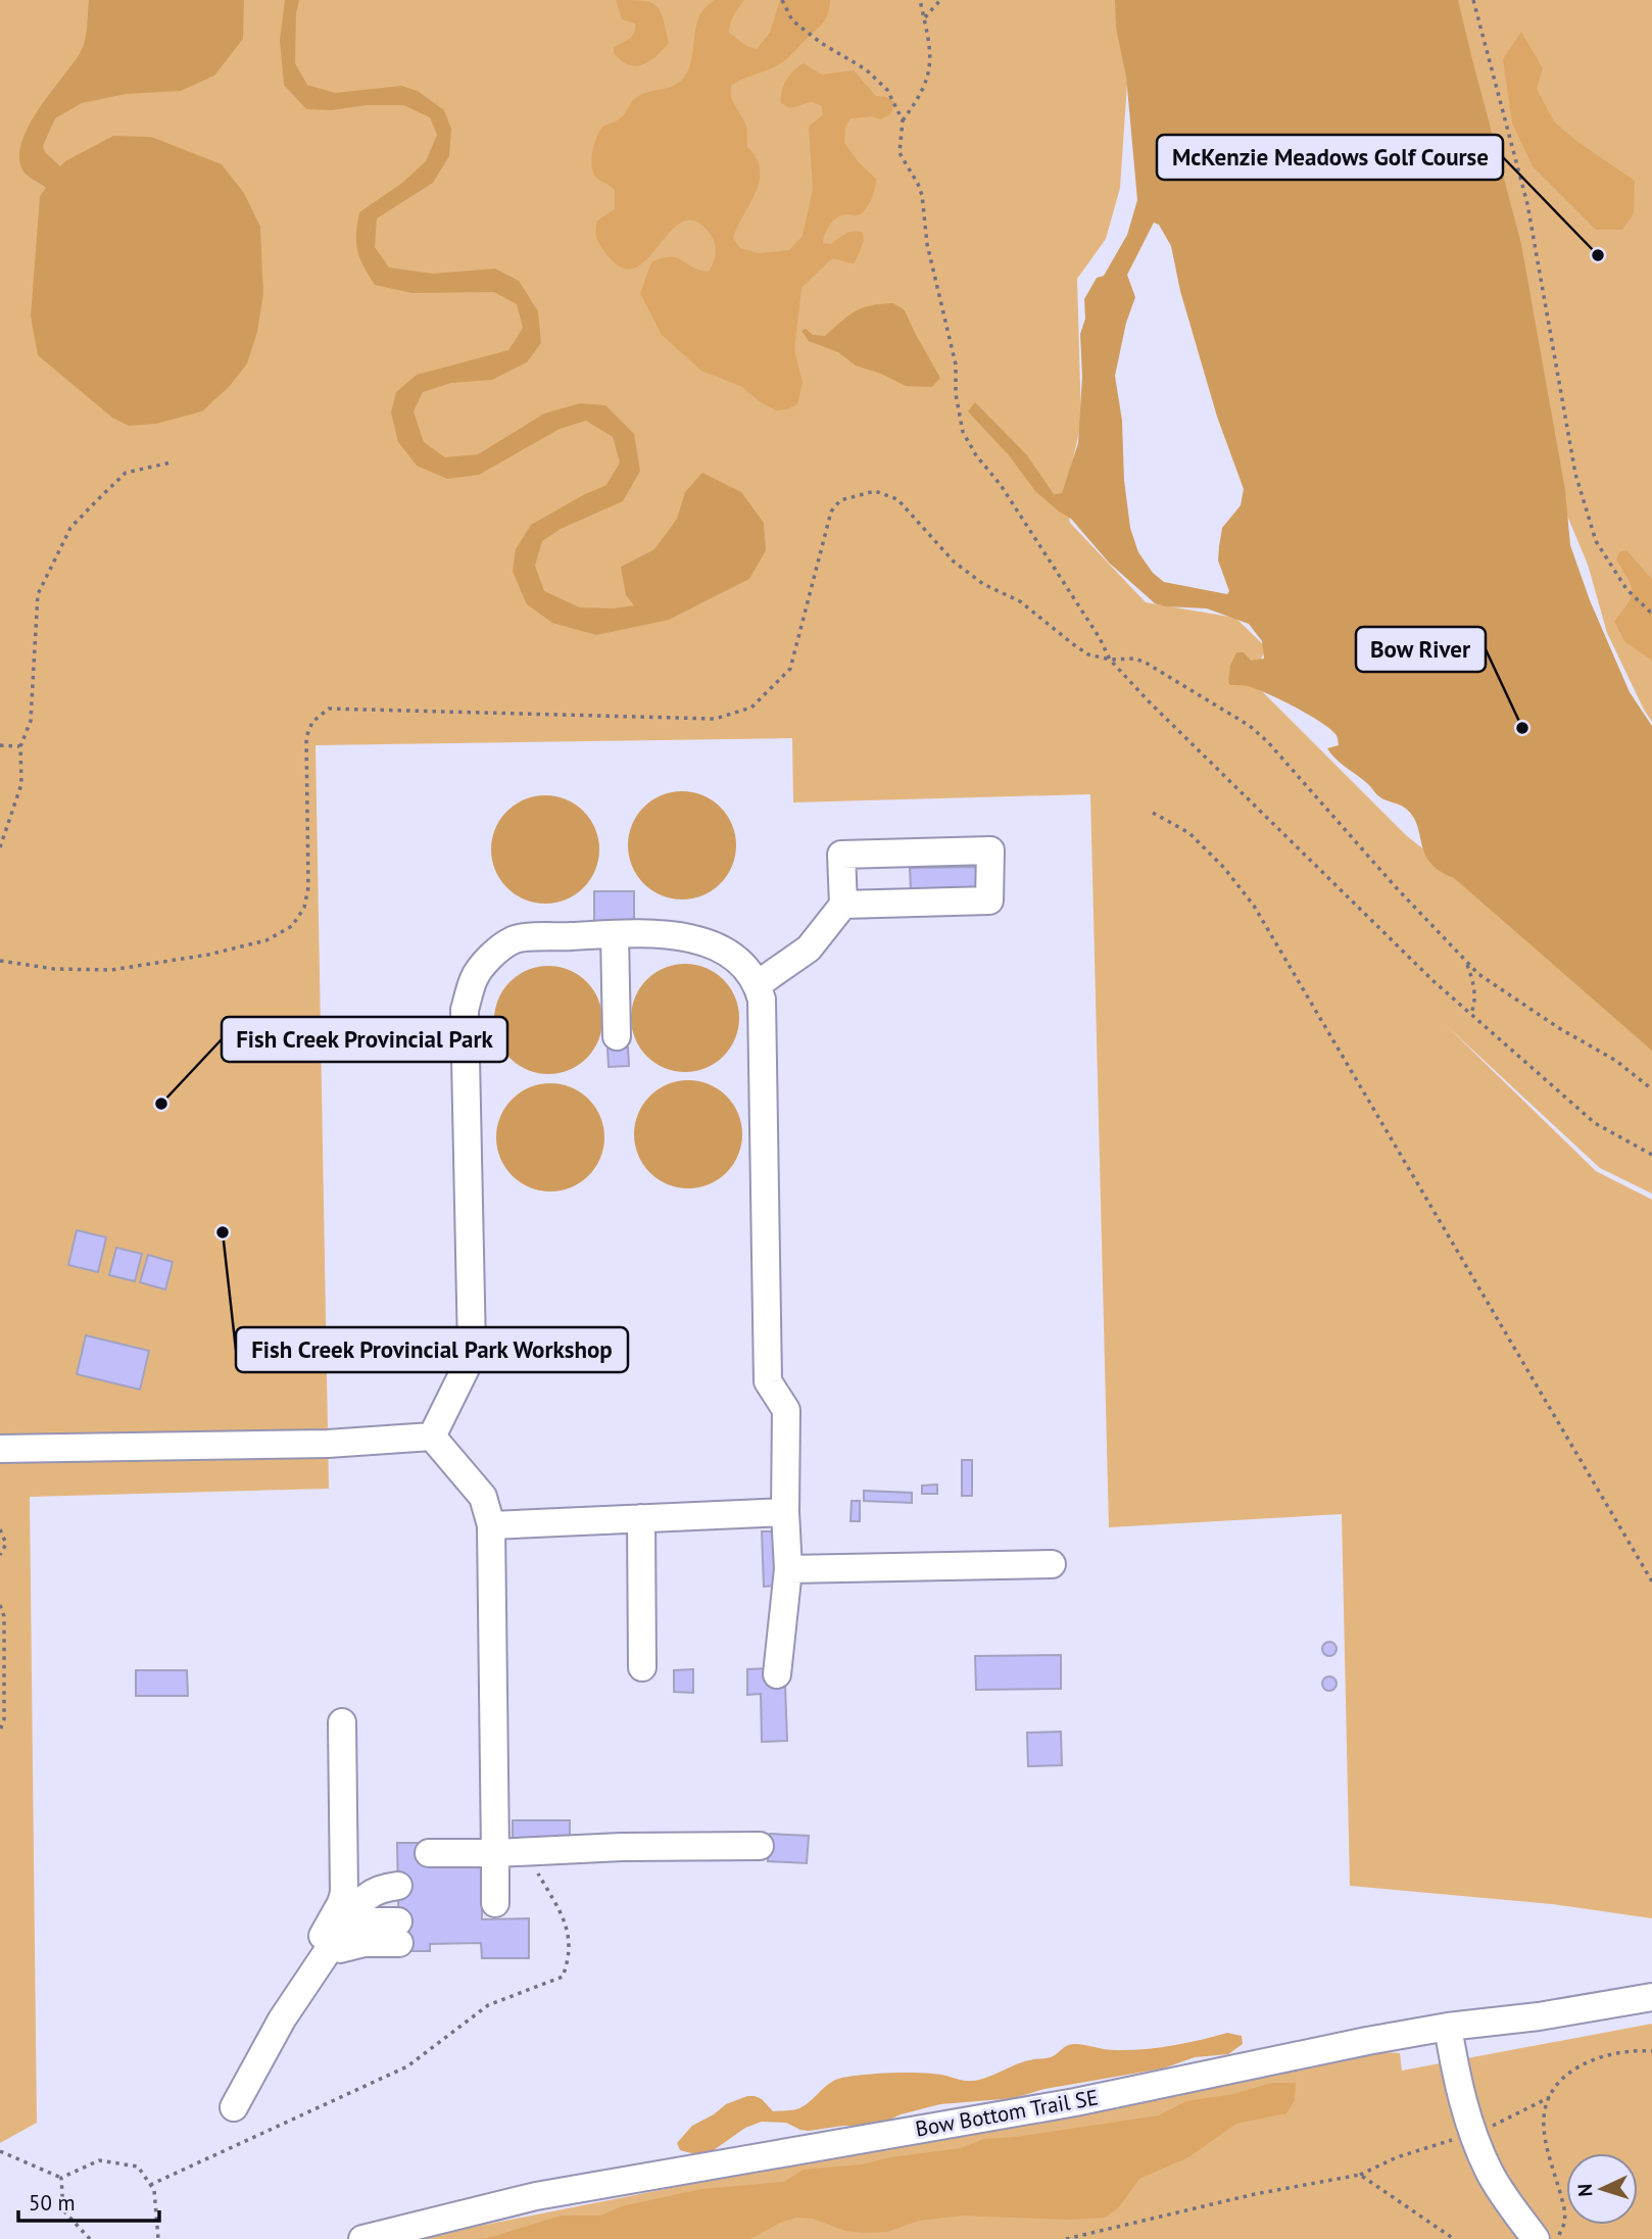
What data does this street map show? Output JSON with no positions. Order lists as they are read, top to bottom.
{
  "streets": {
    "street": ["Bow Bottom Trail SE"]
  },
  "places": [
    "McKenzie Meadows Golf Course",
    "Bow River",
    "Fish Creek Provincial Park",
    "Fish Creek Provincial Park Workshop"
  ],
  "scale_bar": "50 m",
  "north": "left"
}
